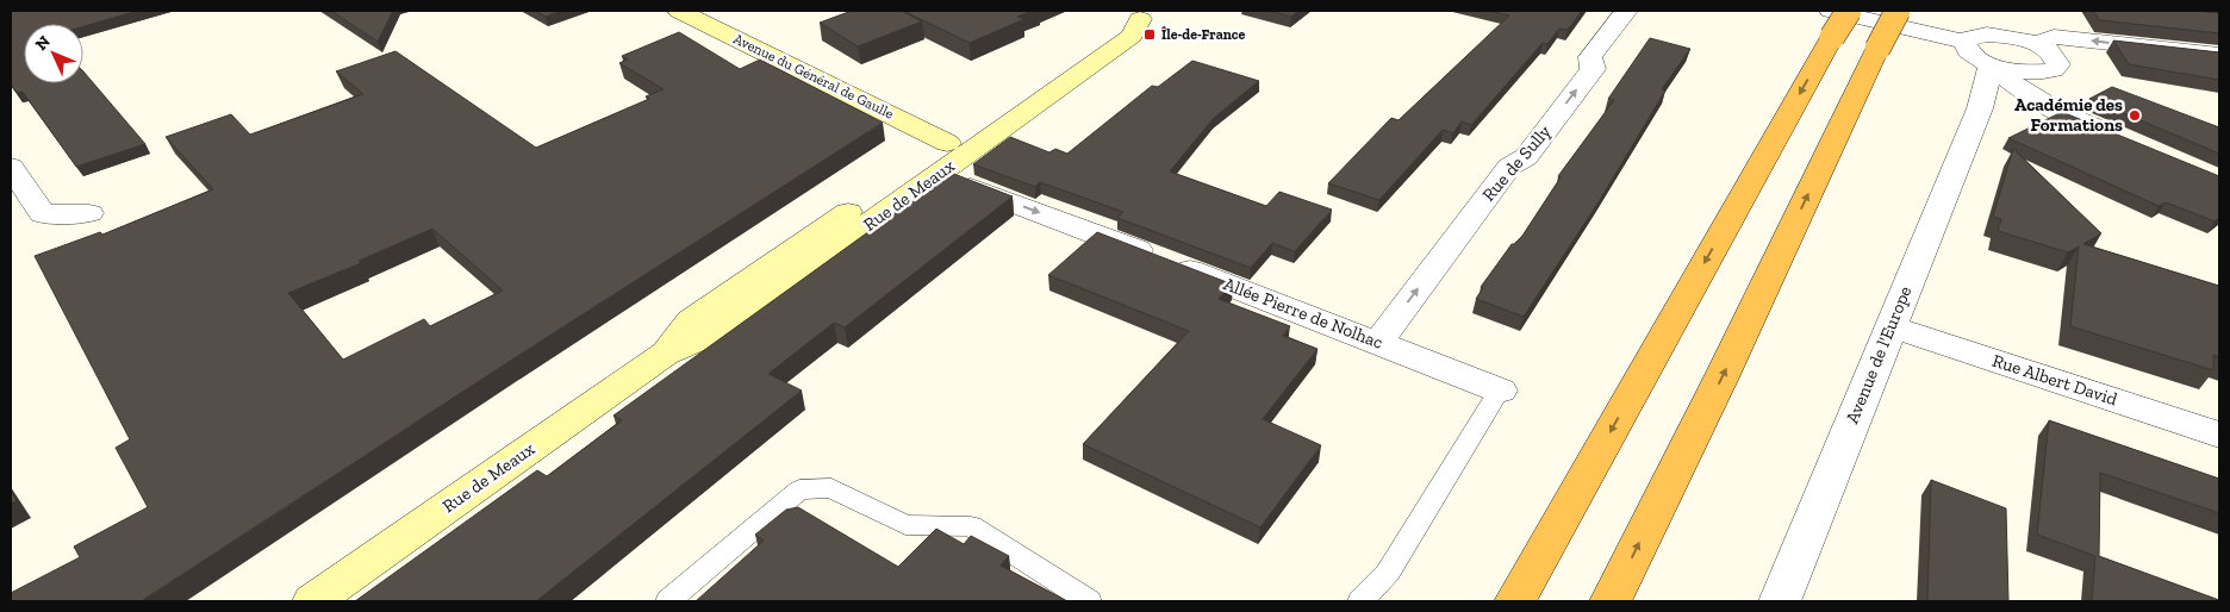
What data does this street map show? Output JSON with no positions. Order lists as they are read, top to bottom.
{
  "streets": {
    "main road": ["Avenue du Général de Gaulle", "Rue de Meaux"],
    "street": [
      "Rue de Sully",
      "Allée Pierre de Nolhac",
      "Avenue de l'Europe",
      "Rue Albert David"
    ]
  },
  "crossings": [
    ["Avenue du Général de Gaulle", "Rue de Meaux"],
    ["Rue de Sully", "Allée Pierre de Nolhac"],
    ["Rue de Meaux", "Allée Pierre de Nolhac"],
    ["Avenue de l'Europe", "Rue Albert David"]
  ],
  "one_way": ["Rue de Sully", "Allée Pierre de Nolhac"],
  "places": {
    "transit": ["Île-de-France"],
    "other": ["Académie des Formations"]
  },
  "north": "top left"
}
